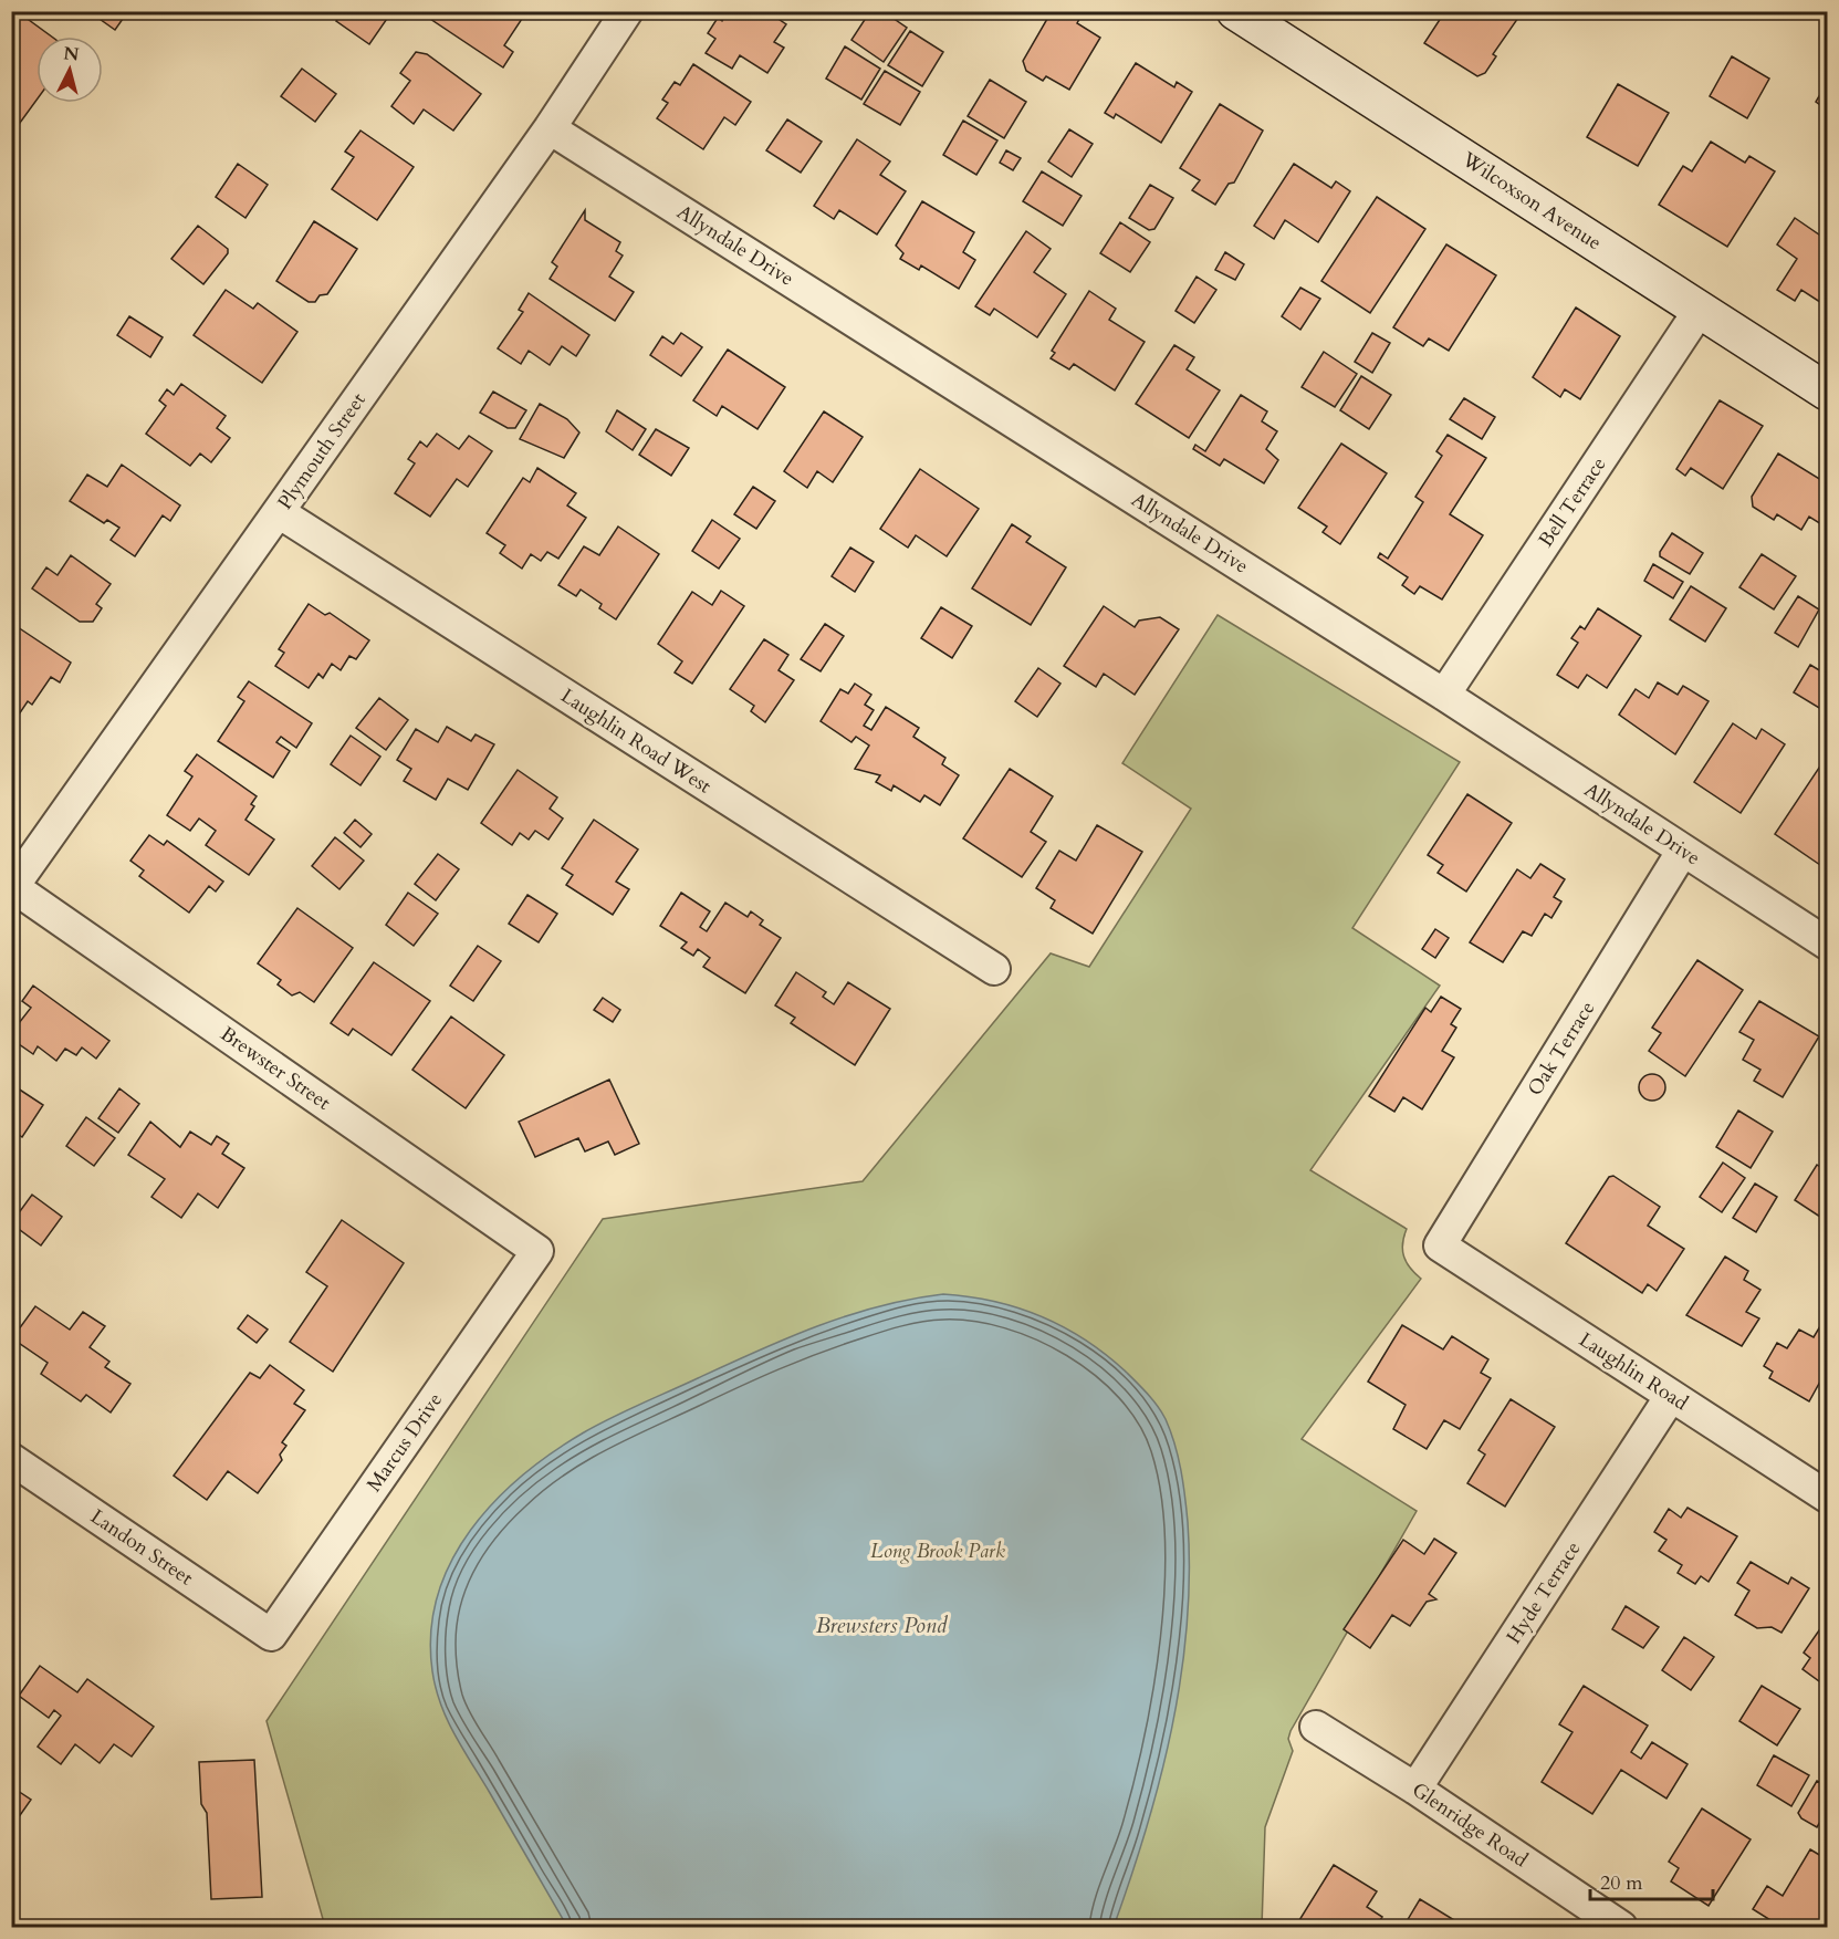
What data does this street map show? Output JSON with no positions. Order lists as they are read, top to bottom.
{
  "streets": {
    "street": [
      "Wilcoxson Avenue",
      "Allyndale Drive",
      "Plymouth Street",
      "Bell Terrace",
      "Laughlin Road West",
      "Oak Terrace",
      "Brewster Street",
      "Laughlin Road",
      "Marcus Drive",
      "Landon Street",
      "Hyde Terrace",
      "Glenridge Road"
    ]
  },
  "crossings": [
    ["Wilcoxson Avenue", "Bell Terrace"],
    ["Allyndale Drive", "Plymouth Street"],
    ["Allyndale Drive", "Bell Terrace"],
    ["Allyndale Drive", "Oak Terrace"],
    ["Plymouth Street", "Laughlin Road West"],
    ["Plymouth Street", "Brewster Street"],
    ["Oak Terrace", "Laughlin Road"],
    ["Brewster Street", "Marcus Drive"],
    ["Laughlin Road", "Hyde Terrace"],
    ["Marcus Drive", "Landon Street"],
    ["Hyde Terrace", "Glenridge Road"]
  ],
  "water": ["Brewsters Pond"],
  "parks": ["Long Brook Park"],
  "scale_bar": "20 m",
  "north": "top"
}
